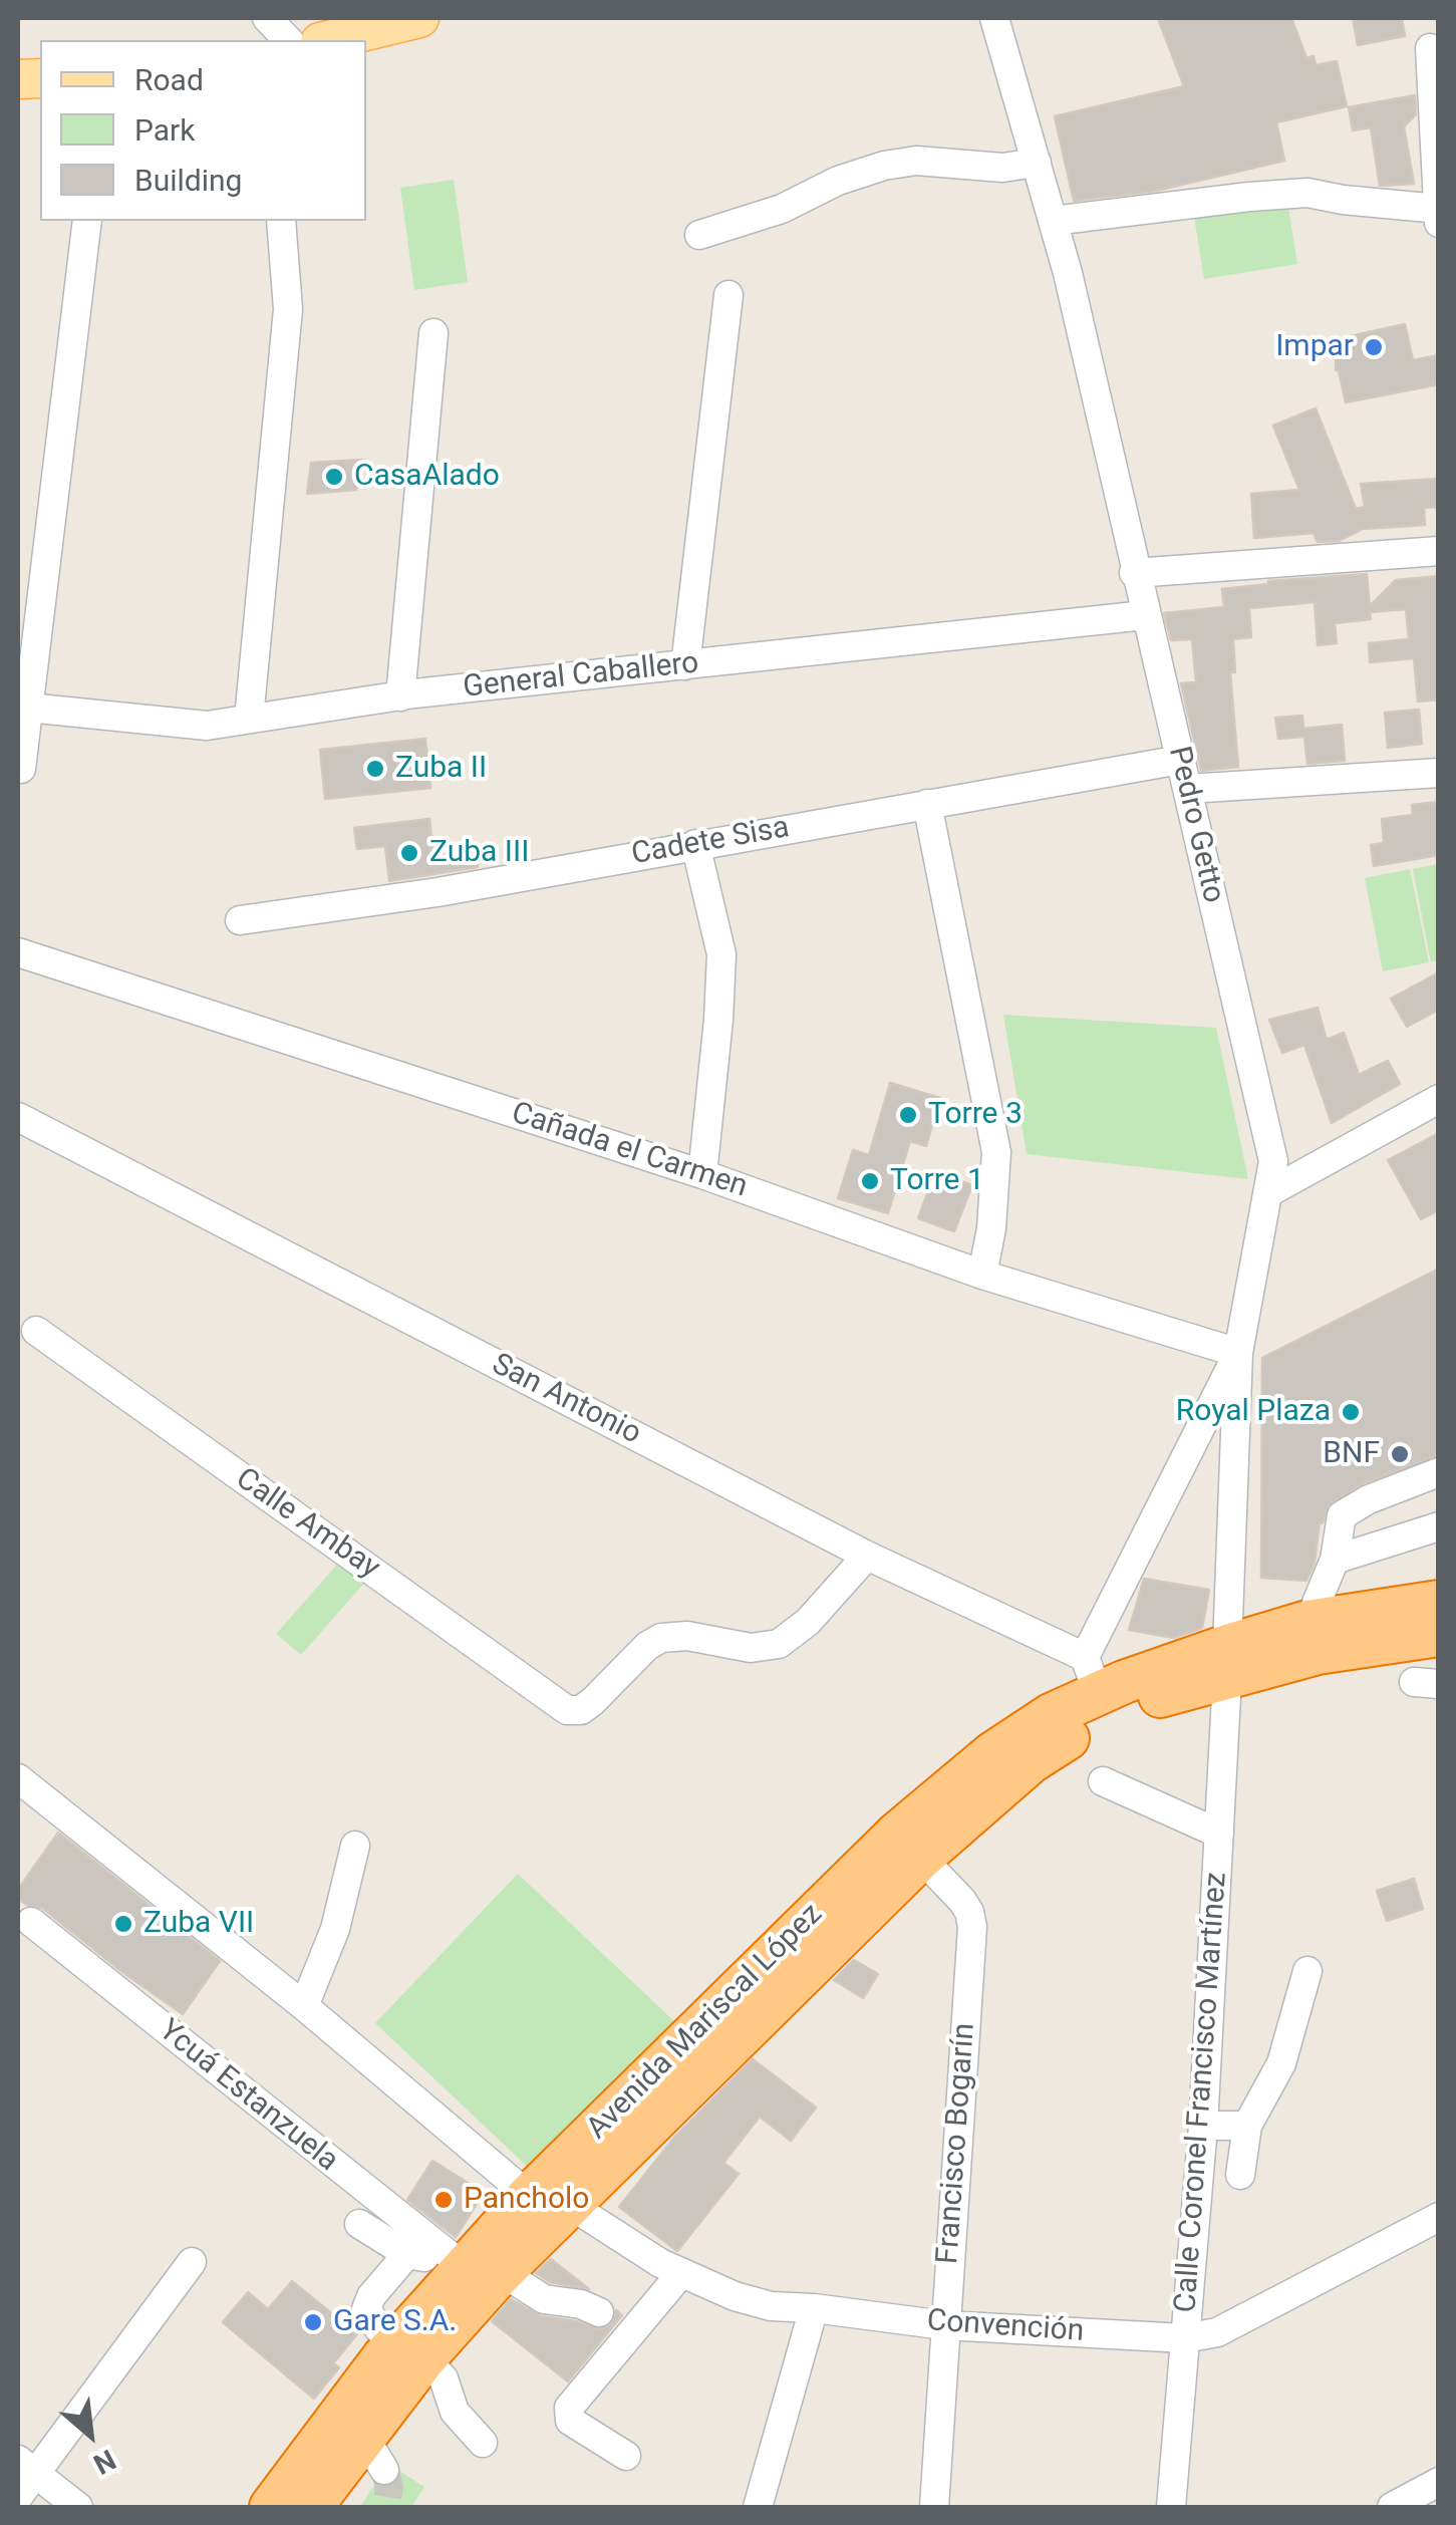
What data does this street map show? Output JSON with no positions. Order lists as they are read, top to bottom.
{
  "streets": {
    "highway": ["Avenida Mariscal López"],
    "street": [
      "General Caballero",
      "Pedro Getto",
      "Cadete Sisa",
      "Cañada el Carmen",
      "San Antonio",
      "Calle Ambay",
      "Calle Coronel Francisco Martínez",
      "Ycuá Estanzuela",
      "Francisco Bogarín",
      "Convención"
    ]
  },
  "crossings": [
    ["General Caballero", "Pedro Getto"],
    ["Pedro Getto", "Cadete Sisa"],
    ["Pedro Getto", "Cañada el Carmen"],
    ["Pedro Getto", "Avenida Mariscal López"],
    ["Pedro Getto", "Calle Coronel Francisco Martínez"],
    ["San Antonio", "Calle Ambay"],
    ["San Antonio", "Avenida Mariscal López"],
    ["Avenida Mariscal López", "Calle Coronel Francisco Martínez"],
    ["Avenida Mariscal López", "Ycuá Estanzuela"],
    ["Avenida Mariscal López", "Francisco Bogarín"],
    ["Avenida Mariscal López", "Convención"],
    ["Calle Coronel Francisco Martínez", "Convención"],
    ["Francisco Bogarín", "Convención"]
  ],
  "places": [
    "Impar",
    "CasaAlado",
    "Zuba II",
    "Zuba III",
    "Torre 3",
    "Torre 1",
    "Royal Plaza",
    "BNF",
    "Zuba VII",
    "Pancholo",
    "Gare S.A."
  ],
  "legend": ["Road", "Park", "Building"],
  "north": "bottom right"
}
